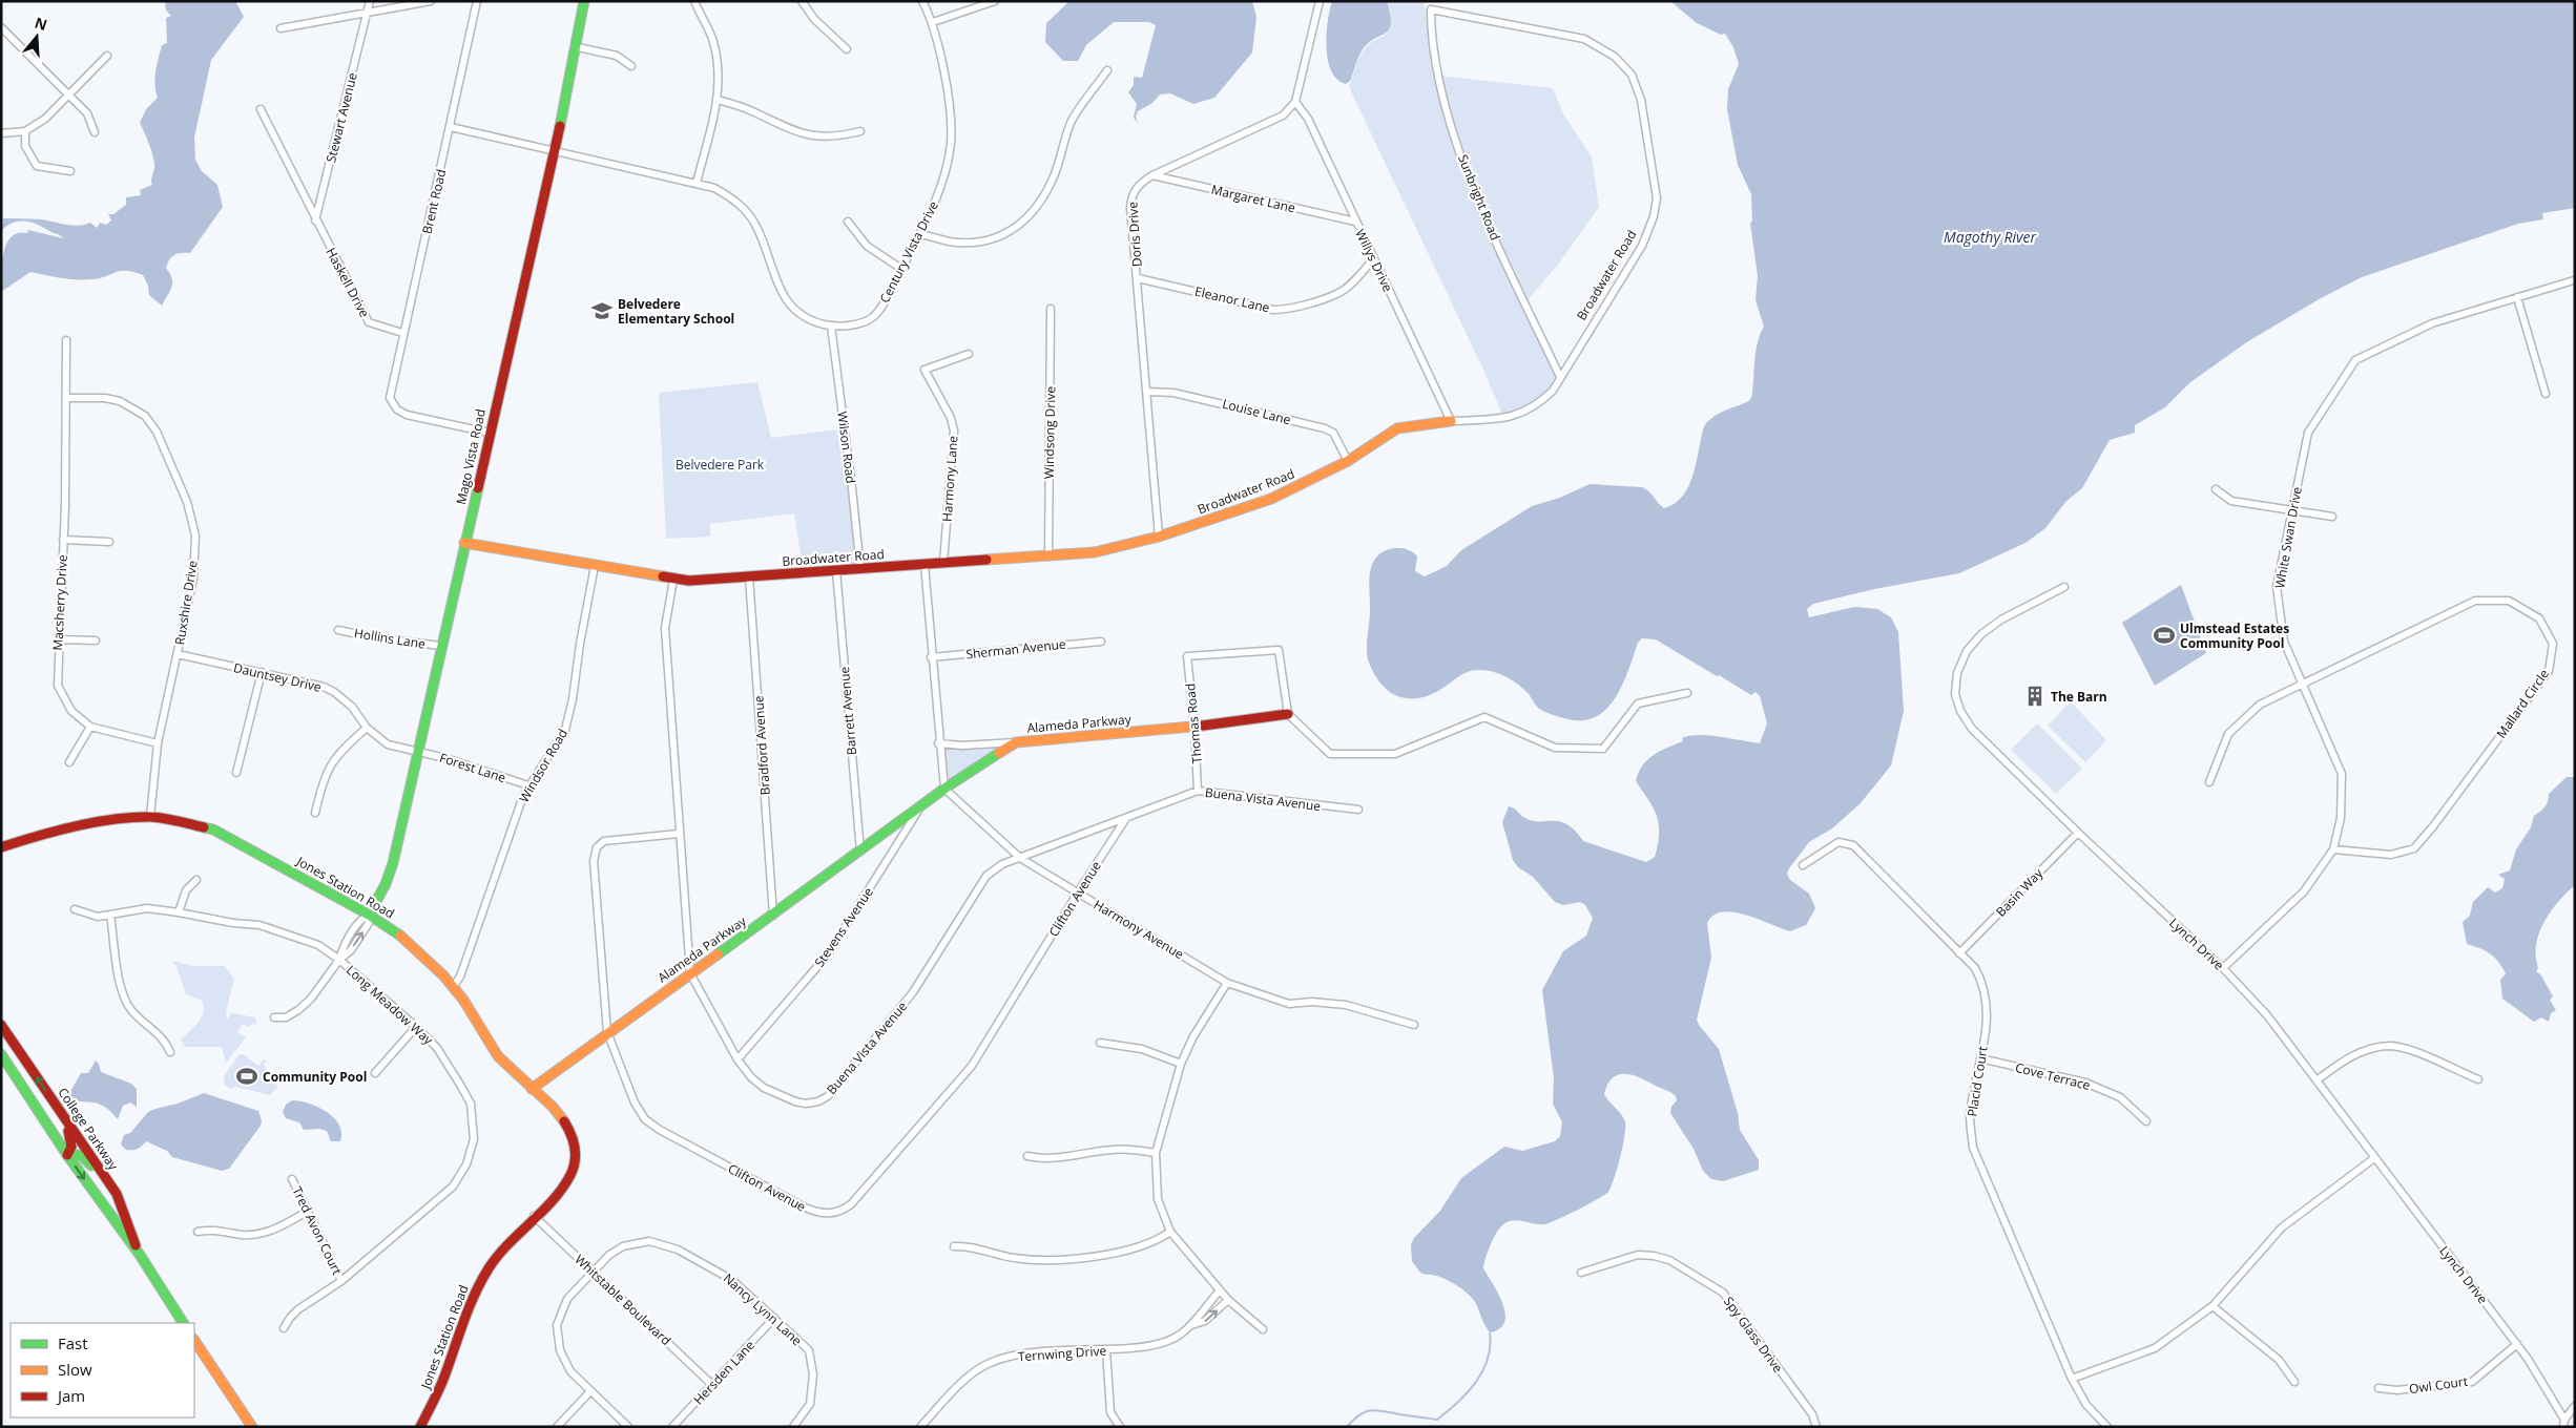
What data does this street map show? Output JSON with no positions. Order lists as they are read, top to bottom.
{
  "streets": {
    "street": [
      "Stewart Avenue",
      "Sunbright Road",
      "Margaret Lane",
      "Brent Road",
      "Doris Drive",
      "Century Vista Drive",
      "Willys Drive",
      "Broadwater Road",
      "Haskell Drive",
      "Eleanor Lane",
      "Louise Lane",
      "Windsong Drive",
      "Wilson Road",
      "Mago Vista Road",
      "Harmony Lane",
      "White Swan Drive",
      "Macsherry Drive",
      "Ruxshire Drive",
      "Hollins Lane",
      "Sherman Avenue",
      "Dauntsey Drive",
      "Mallard Circle",
      "Barrett Avenue",
      "Alameda Parkway",
      "Thomas Road",
      "Bradford Avenue",
      "Windsor Road",
      "Forest Lane",
      "Buena Vista Avenue",
      "Jones Station Road",
      "Basin Way",
      "Clifton Avenue",
      "Stevens Avenue",
      "Harmony Avenue",
      "Lynch Drive",
      "Long Meadow Way",
      "Cove Terrace",
      "Placid Court",
      "College Parkway",
      "Tred Avon Court",
      "Whitstable Boulevard",
      "Nancy Lynn Lane",
      "Spy Glass Drive",
      "Ternwing Drive",
      "Hersden Lane",
      "Owl Court"
    ]
  },
  "crossings": [
    ["Stewart Avenue", "Haskell Drive"],
    ["Sunbright Road", "Broadwater Road"],
    ["Margaret Lane", "Doris Drive"],
    ["Margaret Lane", "Willys Drive"],
    ["Brent Road", "Century Vista Drive"],
    ["Brent Road", "Haskell Drive"],
    ["Doris Drive", "Willys Drive"],
    ["Doris Drive", "Broadwater Road"],
    ["Doris Drive", "Eleanor Lane"],
    ["Doris Drive", "Louise Lane"],
    ["Century Vista Drive", "Wilson Road"],
    ["Century Vista Drive", "Mago Vista Road"],
    ["Willys Drive", "Broadwater Road"],
    ["Willys Drive", "Eleanor Lane"],
    ["Broadwater Road", "Louise Lane"],
    ["Broadwater Road", "Windsong Drive"],
    ["Broadwater Road", "Wilson Road"],
    ["Broadwater Road", "Mago Vista Road"],
    ["Broadwater Road", "Harmony Lane"],
    ["Broadwater Road", "Barrett Avenue"],
    ["Broadwater Road", "Bradford Avenue"],
    ["Broadwater Road", "Windsor Road"],
    ["Broadwater Road", "Buena Vista Avenue"],
    ["Mago Vista Road", "Hollins Lane"],
    ["Mago Vista Road", "Dauntsey Drive"],
    ["Mago Vista Road", "Forest Lane"],
    ["Mago Vista Road", "Jones Station Road"],
    ["White Swan Drive", "Mallard Circle"],
    ["White Swan Drive", "Lynch Drive"],
    ["Macsherry Drive", "Ruxshire Drive"],
    ["Ruxshire Drive", "Dauntsey Drive"],
    ["Ruxshire Drive", "Jones Station Road"],
    ["Dauntsey Drive", "Forest Lane"],
    ["Barrett Avenue", "Alameda Parkway"],
    ["Alameda Parkway", "Thomas Road"],
    ["Alameda Parkway", "Bradford Avenue"],
    ["Alameda Parkway", "Buena Vista Avenue"],
    ["Alameda Parkway", "Jones Station Road"],
    ["Alameda Parkway", "Clifton Avenue"],
    ["Alameda Parkway", "Stevens Avenue"],
    ["Alameda Parkway", "Harmony Avenue"],
    ["Thomas Road", "Buena Vista Avenue"],
    ["Windsor Road", "Forest Lane"],
    ["Windsor Road", "Jones Station Road"],
    ["Buena Vista Avenue", "Clifton Avenue"],
    ["Buena Vista Avenue", "Stevens Avenue"],
    ["Buena Vista Avenue", "Harmony Avenue"],
    ["Jones Station Road", "Whitstable Boulevard"],
    ["Basin Way", "Lynch Drive"],
    ["Basin Way", "Placid Court"],
    ["Clifton Avenue", "Harmony Avenue"],
    ["Lynch Drive", "Owl Court"],
    ["Long Meadow Way", "Tred Avon Court"],
    ["Cove Terrace", "Placid Court"],
    ["Whitstable Boulevard", "Nancy Lynn Lane"],
    ["Whitstable Boulevard", "Hersden Lane"],
    ["Nancy Lynn Lane", "Hersden Lane"]
  ],
  "water": ["Magothy River"],
  "parks": ["Belvedere Park"],
  "places": {
    "school or university": ["Belvedere Elementary School"],
    "sports": ["Ulmstead Estates Community Pool", "Community Pool"],
    "building": ["The Barn"]
  },
  "legend": ["Fast", "Slow", "Jam"],
  "north": "top"
}
